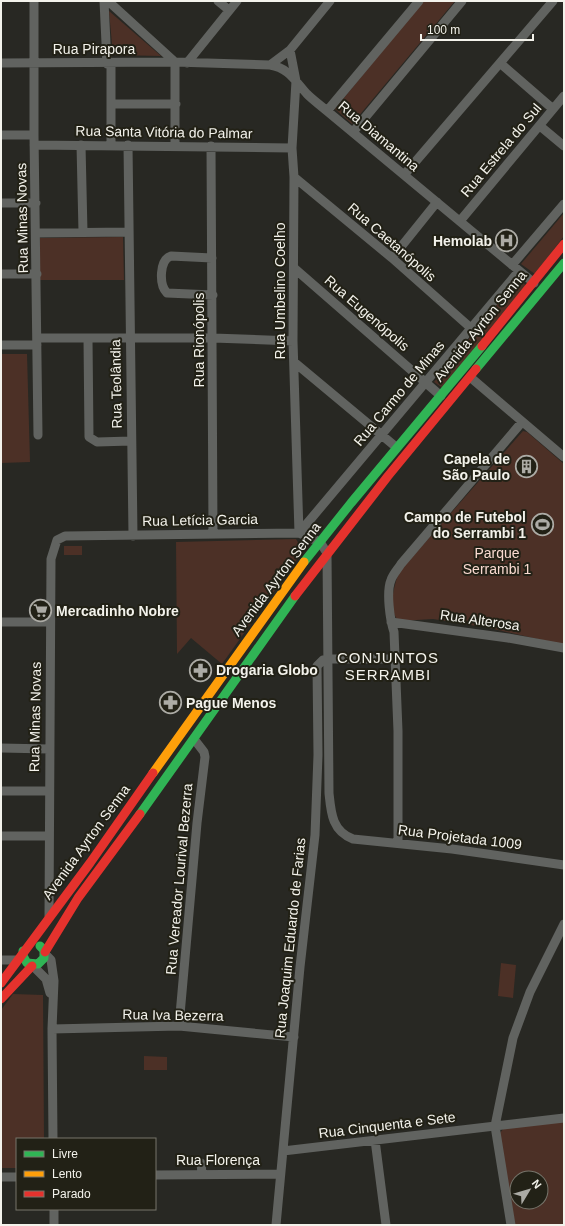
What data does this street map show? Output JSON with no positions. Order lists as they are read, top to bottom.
{
  "streets": {
    "main road": ["Avenida Ayrton Senna"],
    "street": [
      "Rua Pirapora",
      "Rua Santa Vitória do Palmar",
      "Rua Diamantina",
      "Rua Estrela do Sul",
      "Rua Minas Novas",
      "Rua Caetanópolis",
      "Rua Umbelino Coelho",
      "Rua Eugenópolis",
      "Rua Rionópolis",
      "Rua Teolândia",
      "Rua Carmo de Minas",
      "Rua Letícia Garcia",
      "Rua Alterosa",
      "Rua Projetada 1009",
      "Rua Vereador Lourival Bezerra",
      "Rua Joaquim Eduardo de Farias",
      "Rua Iva Bezerra",
      "Rua Cinquenta e Sete",
      "Rua Florença"
    ]
  },
  "crossings": [
    ["Rua Pirapora", "Rua Diamantina"],
    ["Rua Pirapora", "Rua Minas Novas"],
    ["Rua Santa Vitória do Palmar", "Rua Minas Novas"],
    ["Rua Santa Vitória do Palmar", "Rua Umbelino Coelho"],
    ["Rua Santa Vitória do Palmar", "Rua Rionópolis"],
    ["Rua Santa Vitória do Palmar", "Rua Teolândia"],
    ["Rua Diamantina", "Rua Estrela do Sul"],
    ["Rua Diamantina", "Rua Umbelino Coelho"],
    ["Rua Diamantina", "Avenida Ayrton Senna"],
    ["Rua Diamantina", "Rua Carmo de Minas"],
    ["Rua Minas Novas", "Avenida Ayrton Senna"],
    ["Rua Minas Novas", "Rua Letícia Garcia"],
    ["Rua Caetanópolis", "Rua Umbelino Coelho"],
    ["Rua Caetanópolis", "Rua Carmo de Minas"],
    ["Rua Umbelino Coelho", "Rua Eugenópolis"],
    ["Rua Umbelino Coelho", "Rua Carmo de Minas"],
    ["Rua Umbelino Coelho", "Rua Letícia Garcia"],
    ["Rua Eugenópolis", "Avenida Ayrton Senna"],
    ["Rua Eugenópolis", "Rua Carmo de Minas"],
    ["Avenida Ayrton Senna", "Rua Letícia Garcia"],
    ["Avenida Ayrton Senna", "Rua Vereador Lourival Bezerra"],
    ["Rua Rionópolis", "Rua Letícia Garcia"],
    ["Rua Teolândia", "Rua Letícia Garcia"],
    ["Rua Carmo de Minas", "Rua Letícia Garcia"],
    ["Rua Projetada 1009", "Rua Joaquim Eduardo de Farias"],
    ["Rua Vereador Lourival Bezerra", "Rua Iva Bezerra"],
    ["Rua Joaquim Eduardo de Farias", "Rua Iva Bezerra"],
    ["Rua Joaquim Eduardo de Farias", "Rua Cinquenta e Sete"],
    ["Rua Joaquim Eduardo de Farias", "Rua Florença"]
  ],
  "districts": ["CONJUNTOS SERRAMBI"],
  "parks": ["Parque Serrambi 1"],
  "places": {
    "hospital": ["Hemolab"],
    "building": ["Capela de São Paulo"],
    "sports": ["Campo de Futebol do Serrambi 1"],
    "supermarket": ["Mercadinho Nobre"],
    "pharmacy": ["Drogaria Globo", "Pague Menos"]
  },
  "legend": ["Livre", "Lento", "Parado"],
  "scale_bar": "100 m",
  "north": "top right"
}
